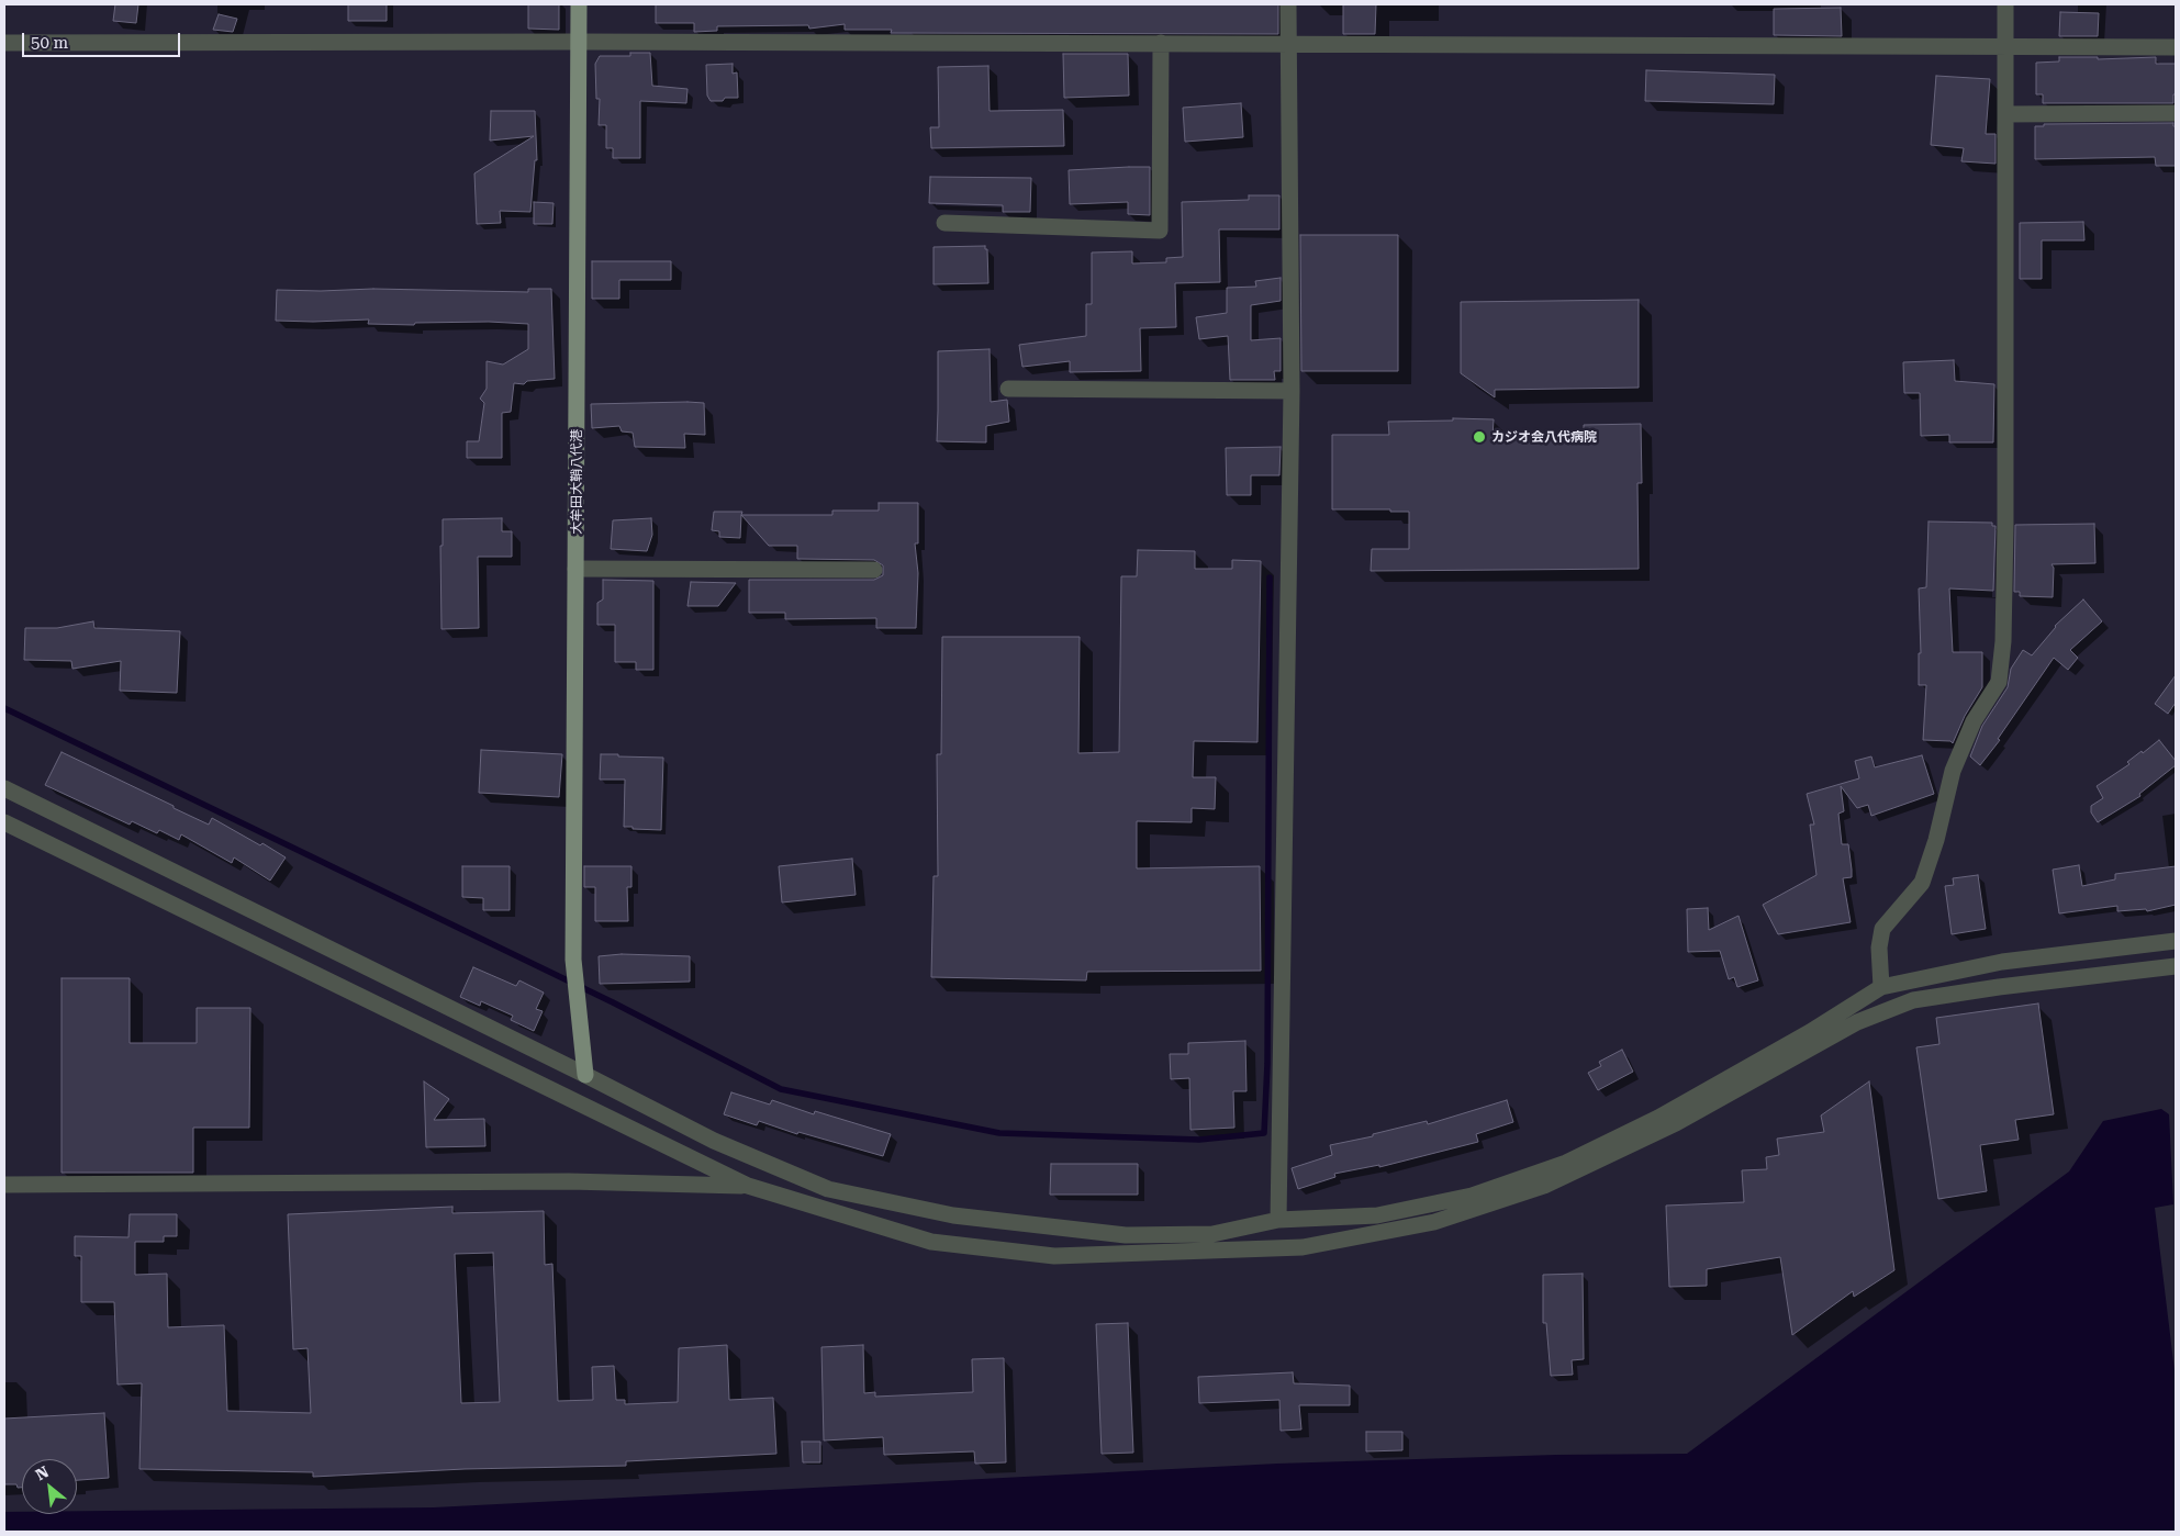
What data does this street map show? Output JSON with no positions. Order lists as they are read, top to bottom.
{
  "streets": {
    "main road": ["大牟田大鞘八代港"]
  },
  "places": ["カジオ会八代病院"],
  "scale_bar": "50 m",
  "north": "top left"
}
